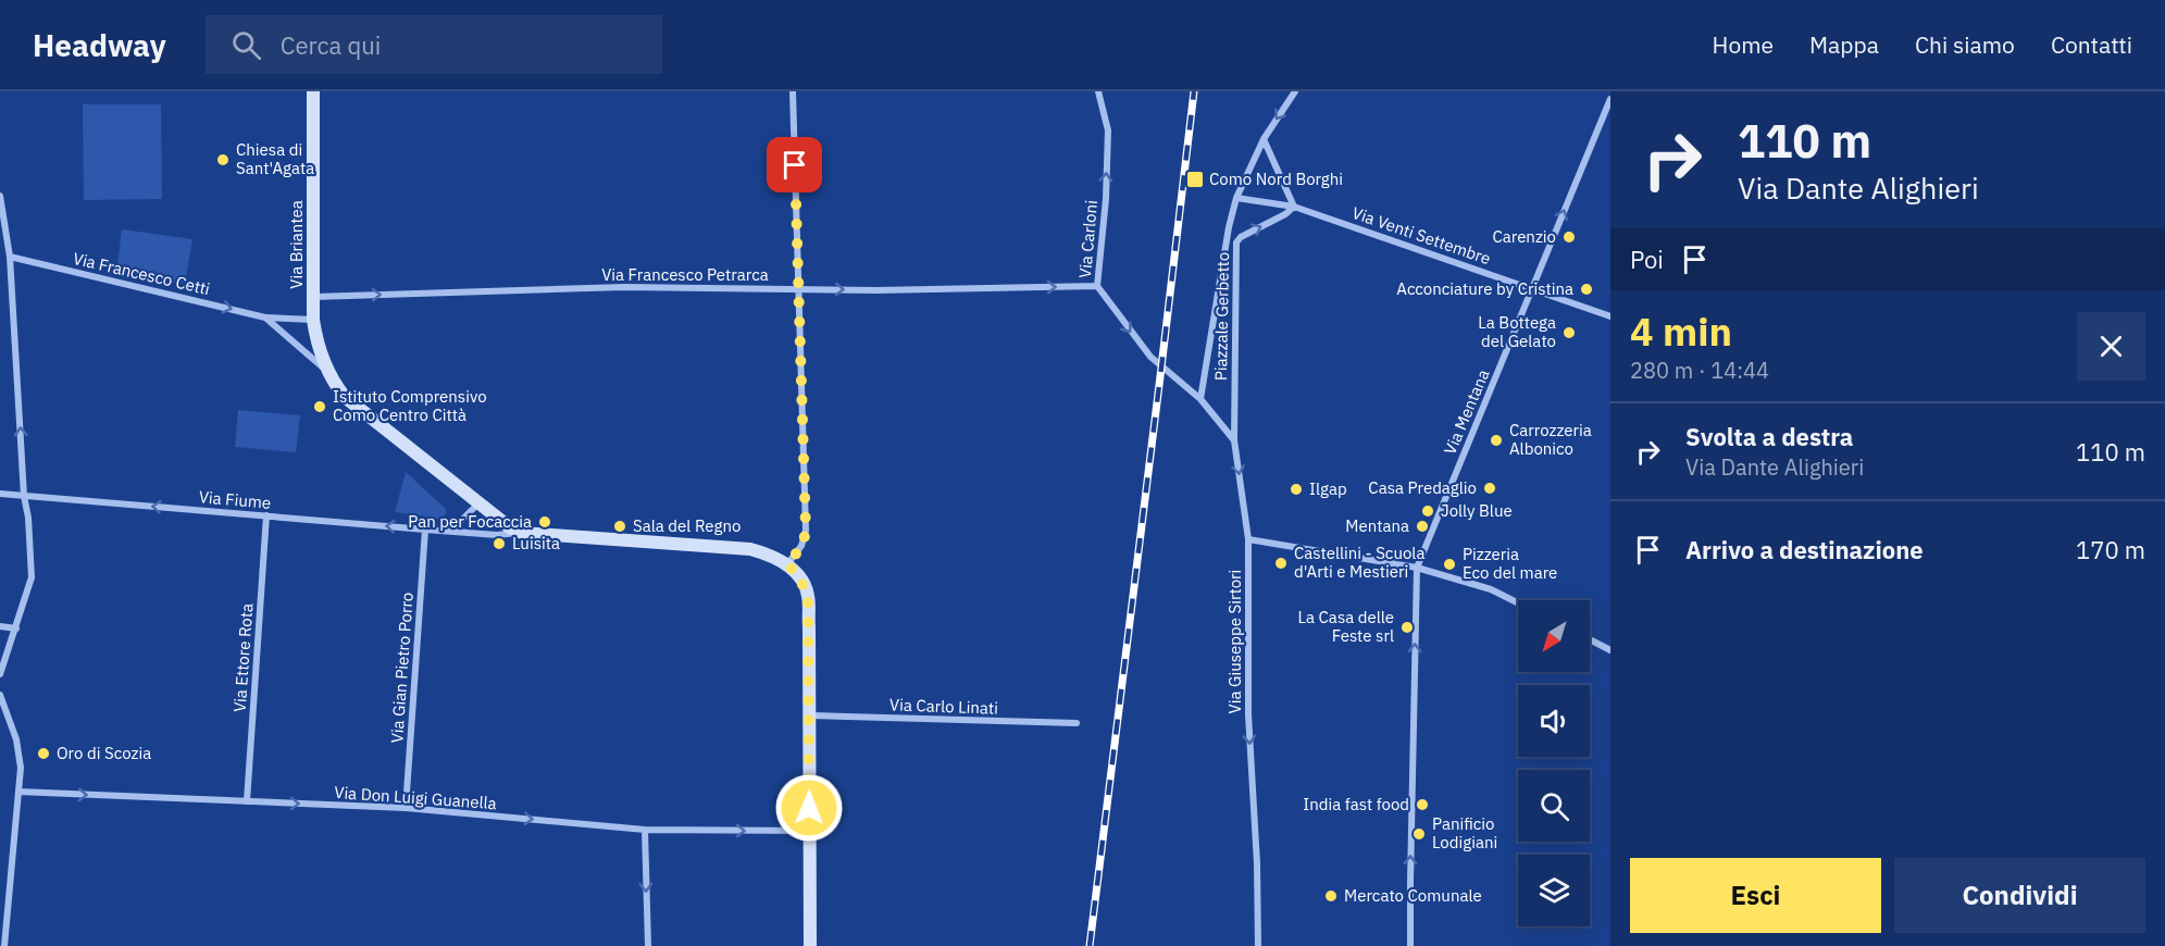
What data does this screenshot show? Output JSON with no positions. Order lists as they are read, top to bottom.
{
  "streets": {
    "main road": ["Via Briantea"],
    "street": [
      "Via Venti Settembre",
      "Via Carloni",
      "Via Francesco Cetti",
      "Via Francesco Petrarca",
      "Piazzale Gerbetto",
      "Via Mentana",
      "Via Fiume",
      "Via Giuseppe Sirtori",
      "Via Ettore Rota",
      "Via Gian Pietro Porro",
      "Via Carlo Linati",
      "Via Don Luigi Guanella"
    ]
  },
  "crossings": [
    ["Via Venti Settembre", "Piazzale Gerbetto"],
    ["Via Venti Settembre", "Via Mentana"],
    ["Via Carloni", "Via Francesco Petrarca"],
    ["Via Carloni", "Piazzale Gerbetto"],
    ["Via Briantea", "Via Francesco Cetti"],
    ["Via Briantea", "Via Francesco Petrarca"],
    ["Via Briantea", "Via Fiume"],
    ["Piazzale Gerbetto", "Via Giuseppe Sirtori"],
    ["Via Fiume", "Via Ettore Rota"],
    ["Via Fiume", "Via Gian Pietro Porro"],
    ["Via Ettore Rota", "Via Don Luigi Guanella"],
    ["Via Gian Pietro Porro", "Via Don Luigi Guanella"]
  ],
  "one_way": [
    "Via Francesco Cetti",
    "Via Francesco Petrarca",
    "Via Mentana",
    "Via Fiume",
    "Via Giuseppe Sirtori",
    "Via Don Luigi Guanella"
  ],
  "places": {
    "other": [
      "Chiesa di Sant'Agata",
      "Carenzio",
      "Acconciature by Cristina",
      "La Bottega del Gelato",
      "Istituto Comprensivo Como Centro Città",
      "Carrozzeria Albonico",
      "Casa Predaglio",
      "Ilgap",
      "Jolly Blue",
      "Pan per Focaccia",
      "Sala del Regno",
      "Mentana",
      "Luisita",
      "Castellini - Scuola d'Arti e Mestieri",
      "Pizzeria Eco del mare",
      "La Casa delle Feste srl",
      "Oro di Scozia",
      "India fast food",
      "Panificio Lodigiani",
      "Mercato Comunale"
    ],
    "transit": ["Como Nord Borghi"]
  },
  "north": "bottom left",
  "page": {
    "header": "Headway",
    "search": "Cerca qui",
    "nav": [
      "Home",
      "Mappa",
      "Chi siamo",
      "Contatti"
    ],
    "turn": ["110 m", "Via Dante Alighieri"],
    "then": "Poi",
    "heading": ["4 min", "280 m · 14:44"],
    "list": [
      {
        "name": "Svolta a destra",
        "note": "Via Dante Alighieri",
        "value": "110 m"
      },
      {
        "name": "Arrivo a destinazione",
        "value": "170 m"
      }
    ],
    "buttons": ["Esci", "Condividi"]
  }
}
